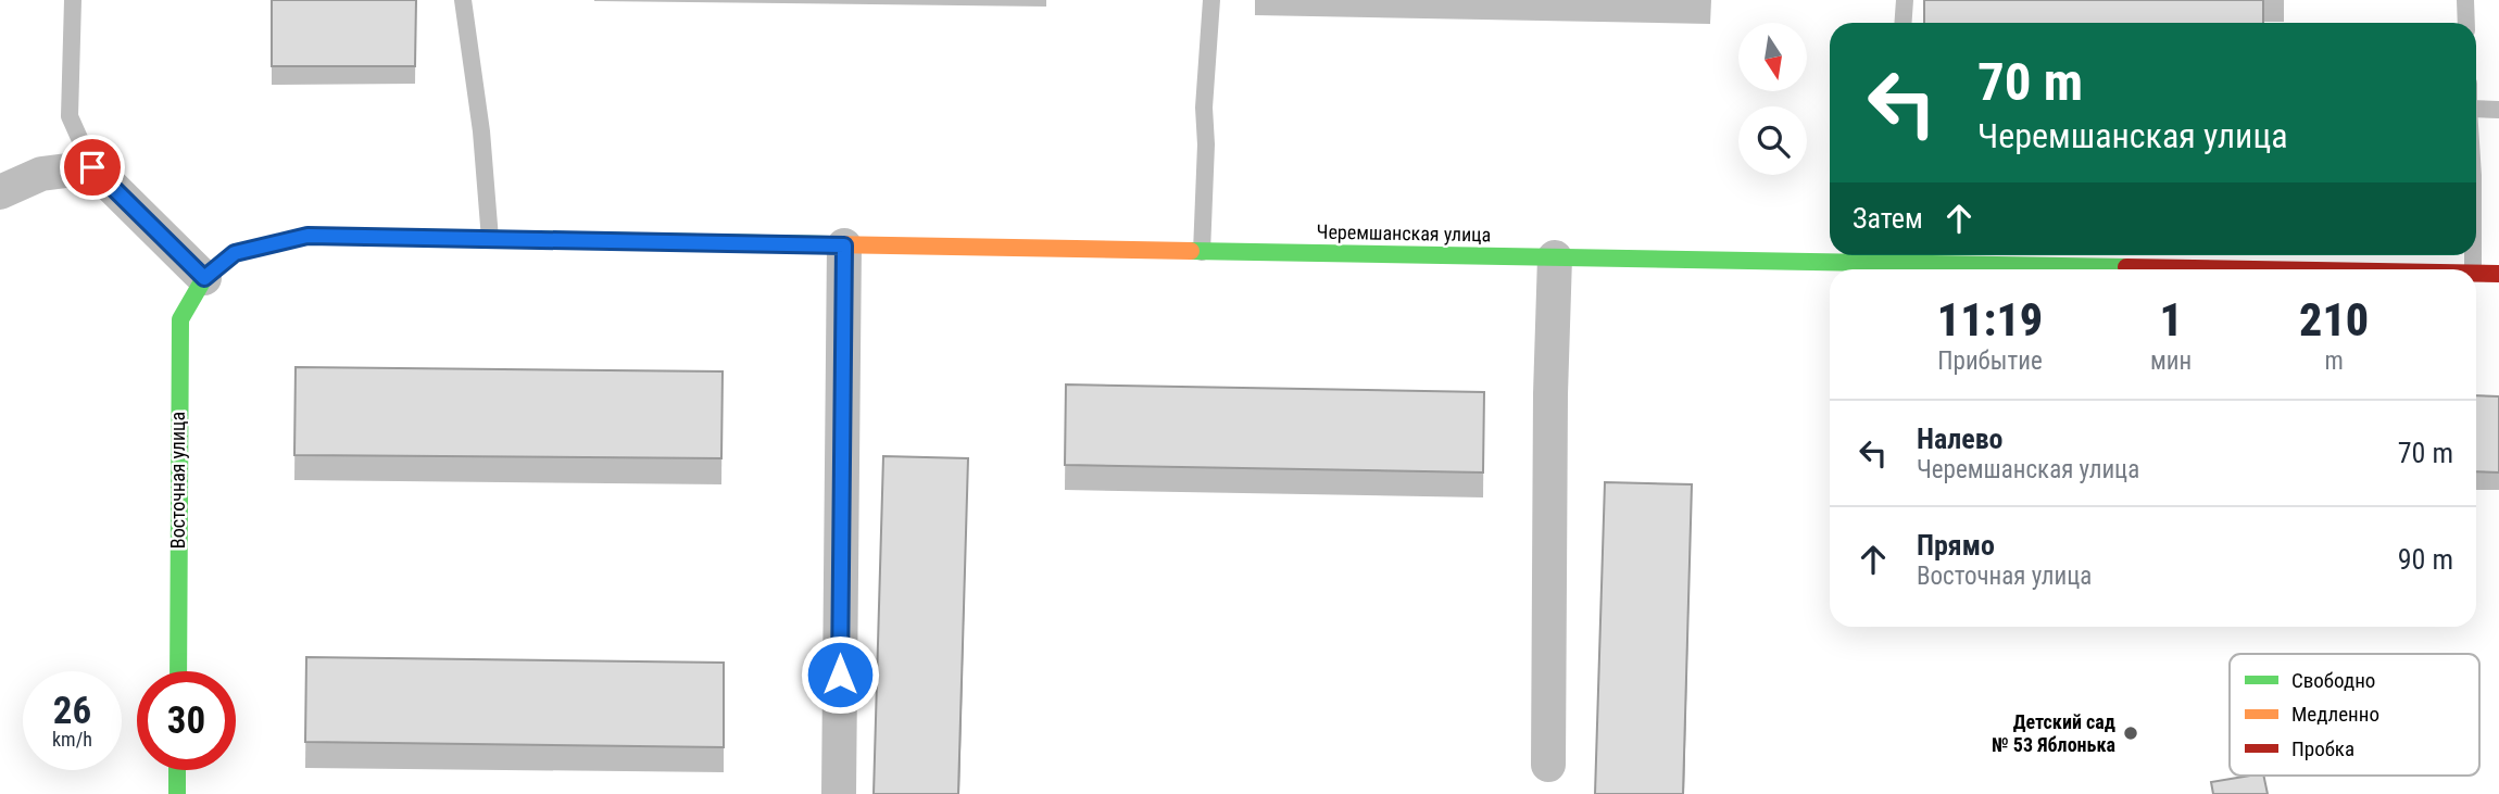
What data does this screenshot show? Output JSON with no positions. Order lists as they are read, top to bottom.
{
  "streets": {
    "street": ["Черемшанская улица", "Восточная улица"]
  },
  "crossings": [
    ["Черемшанская улица", "Восточная улица"]
  ],
  "places": ["Детский сад № 53 Яблонька"],
  "legend": ["Свободно", "Медленно", "Пробка"],
  "north": "bottom",
  "page": {
    "turn": ["70 m", "Черемшанская улица"],
    "then": "Затем",
    "eta": [
      "11:19",
      "Прибытие",
      "1",
      "мин",
      "210",
      "m"
    ],
    "list": [
      {
        "name": "Налево",
        "note": "Черемшанская улица",
        "value": "70 m"
      },
      {
        "name": "Прямо",
        "note": "Восточная улица",
        "value": "90 m"
      }
    ],
    "speed": "26 km/h",
    "limit": "30"
  }
}
